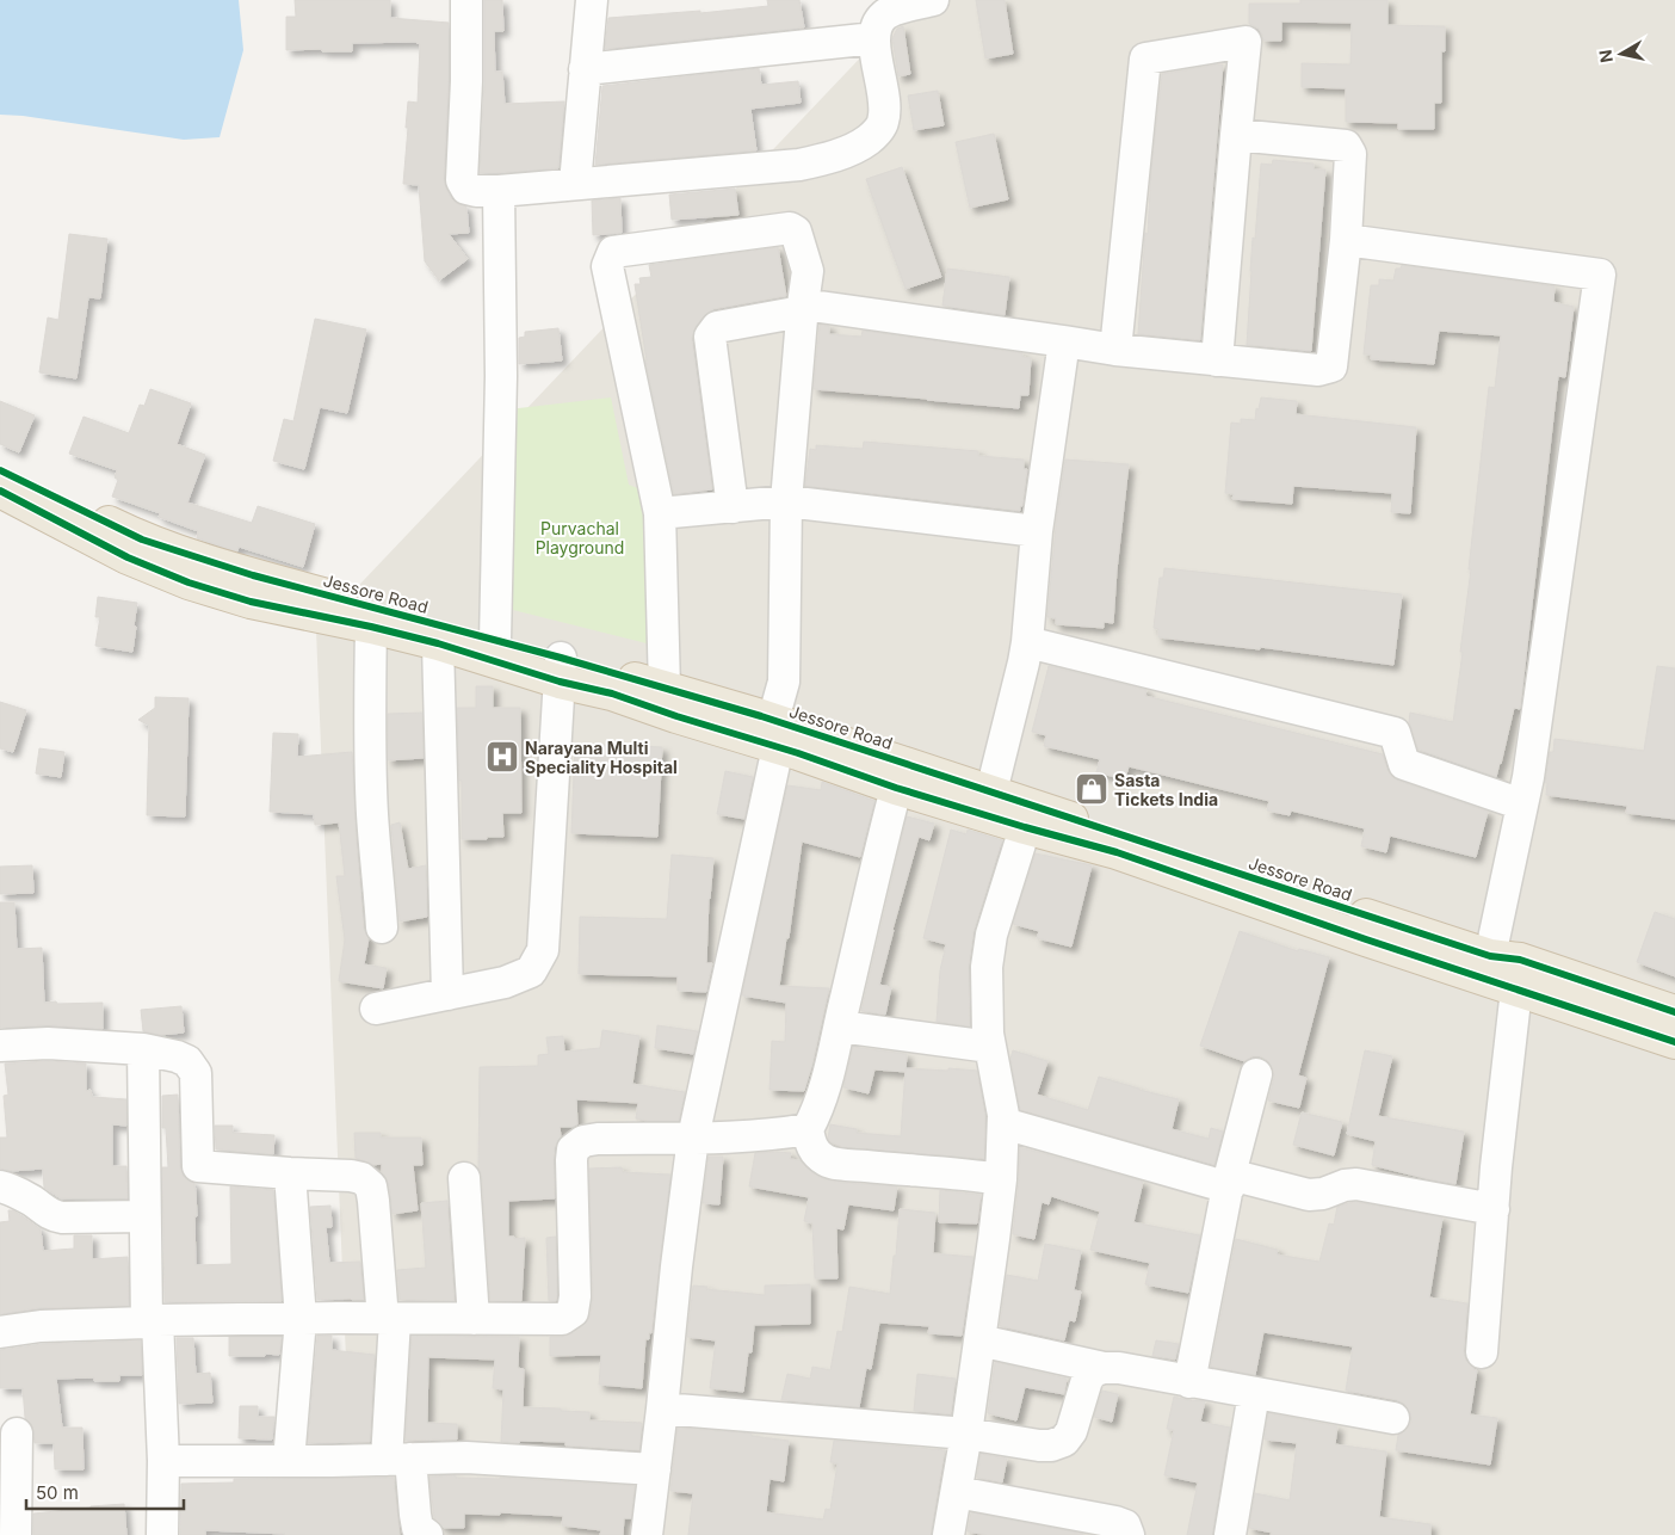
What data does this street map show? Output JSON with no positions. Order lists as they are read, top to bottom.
{
  "streets": {
    "highway": ["Jessore Road"]
  },
  "parks": ["Purvachal Playground"],
  "places": {
    "hospital": ["Narayana Multi Speciality Hospital"],
    "shop": ["Sasta Tickets India"]
  },
  "scale_bar": "50 m",
  "north": "left"
}
